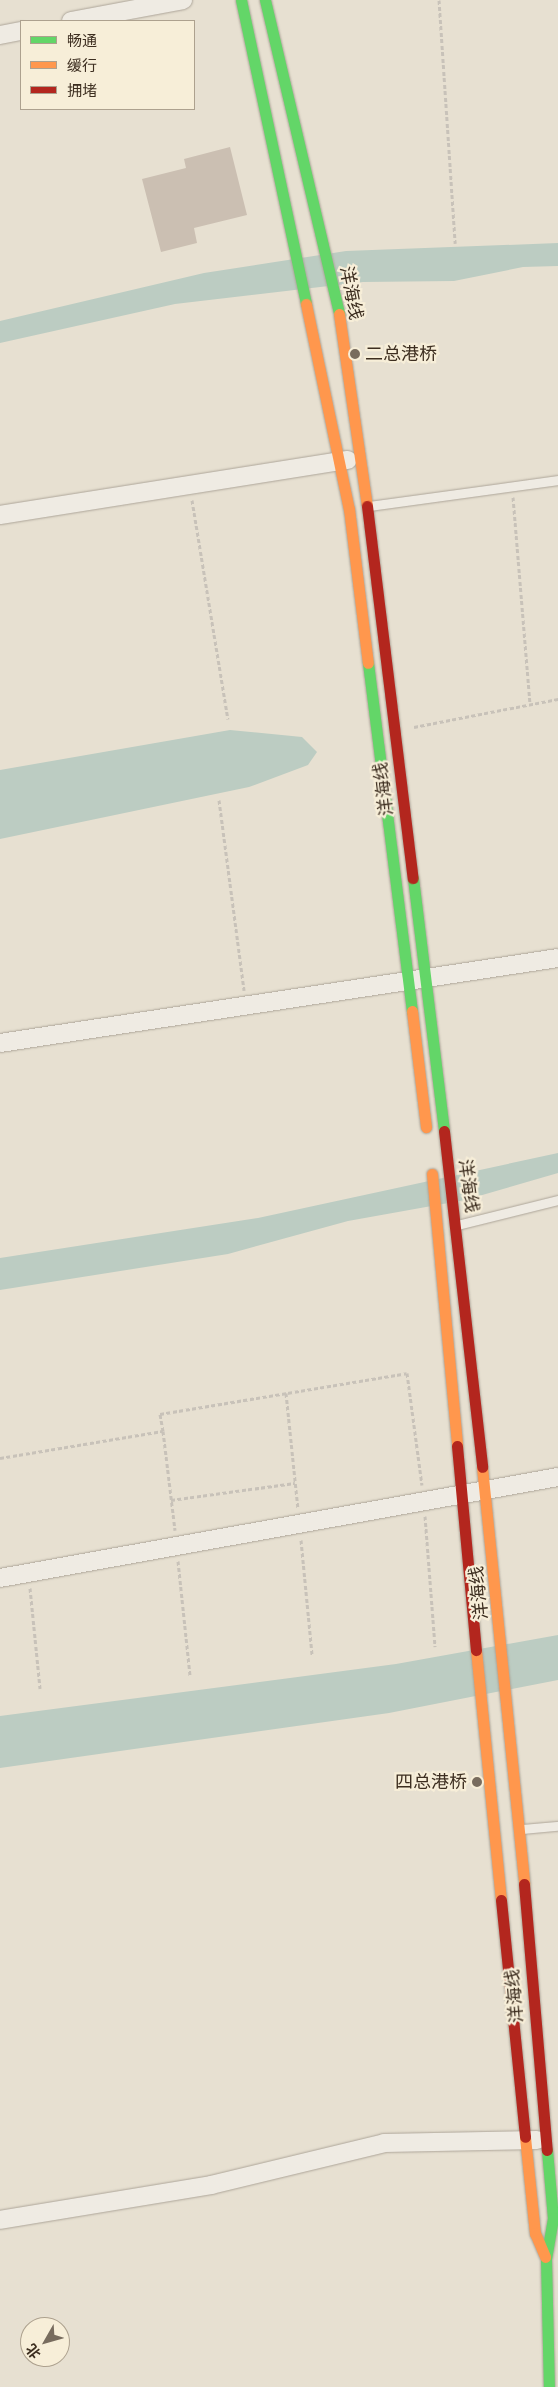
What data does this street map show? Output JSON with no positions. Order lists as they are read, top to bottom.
{
  "streets": {
    "main road": ["洋海线"]
  },
  "places": ["二总港桥", "四总港桥"],
  "legend": ["畅通", "缓行", "拥堵"],
  "north": "bottom left"
}
